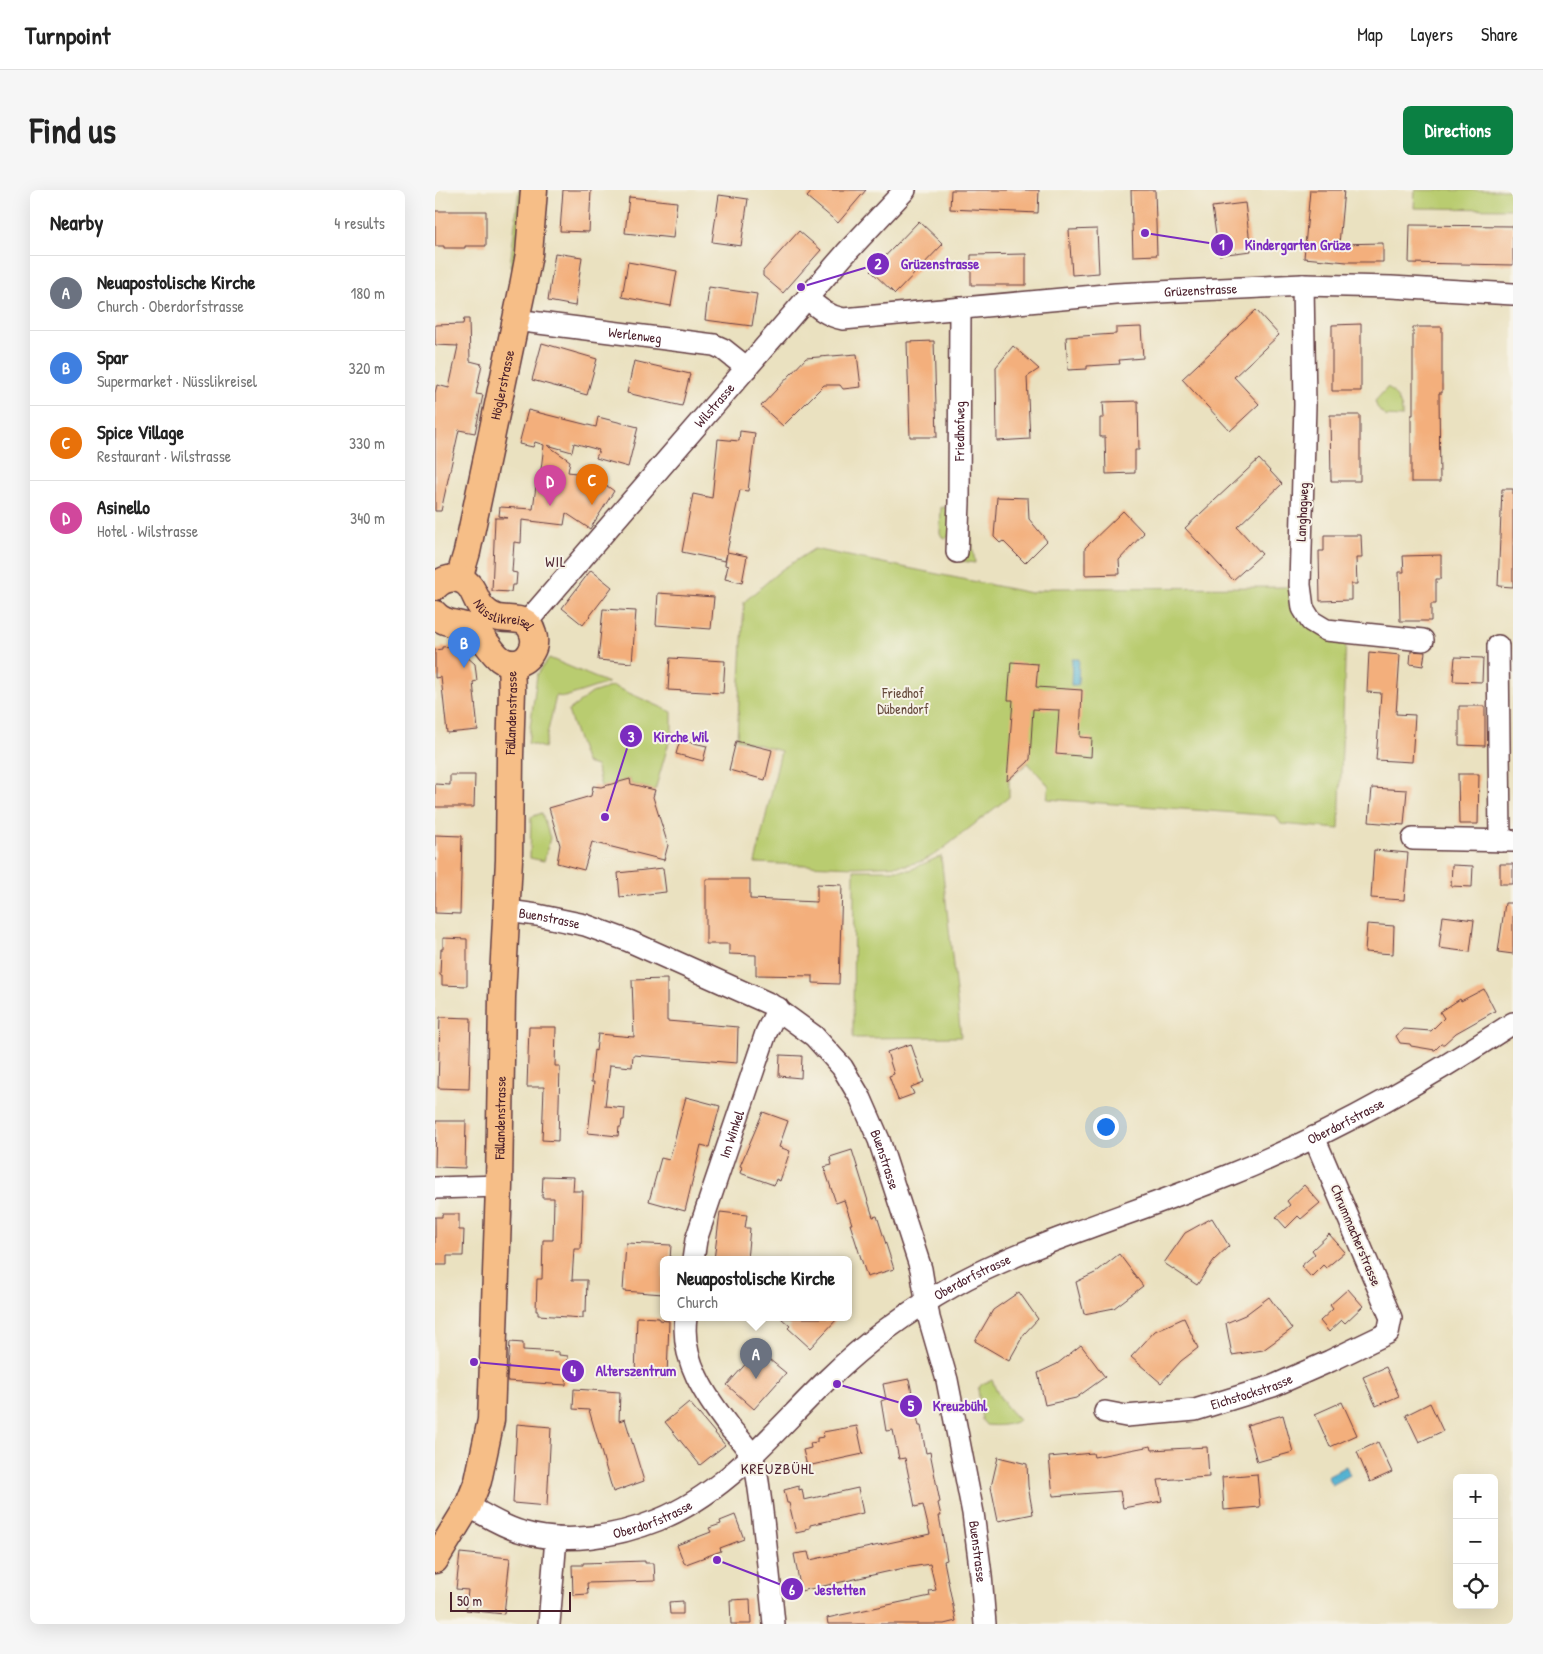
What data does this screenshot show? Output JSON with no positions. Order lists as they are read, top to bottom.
{
  "streets": {
    "main road": ["Höglerstrasse", "Nüsslikreisel", "Fällandenstrasse"],
    "street": [
      "Grüzenstrasse",
      "Werlenweg",
      "Wilstrasse",
      "Friedhofweg",
      "Langhagweg",
      "Buenstrasse",
      "Oberdorfstrasse",
      "Im Winkel",
      "Chrummacherstrasse",
      "Eichstockstrasse"
    ]
  },
  "crossings": [
    ["Grüzenstrasse", "Wilstrasse"],
    ["Grüzenstrasse", "Friedhofweg"],
    ["Grüzenstrasse", "Langhagweg"],
    ["Werlenweg", "Höglerstrasse"],
    ["Werlenweg", "Wilstrasse"],
    ["Höglerstrasse", "Nüsslikreisel"],
    ["Wilstrasse", "Nüsslikreisel"],
    ["Nüsslikreisel", "Fällandenstrasse"],
    ["Fällandenstrasse", "Buenstrasse"],
    ["Fällandenstrasse", "Oberdorfstrasse"],
    ["Buenstrasse", "Oberdorfstrasse"],
    ["Buenstrasse", "Im Winkel"],
    ["Oberdorfstrasse", "Chrummacherstrasse"],
    ["Chrummacherstrasse", "Eichstockstrasse"]
  ],
  "districts": ["WIL", "KREUZBÜHL"],
  "parks": ["Friedhof Dübendorf"],
  "places": [
    "Kindergarten Grüze",
    "Grüzenstrasse",
    "Kirche Wil",
    "Alterszentrum",
    "Kreuzbühl",
    "Jestetten"
  ],
  "scale_bar": "50 m",
  "page": {
    "header": "Turnpoint",
    "nav": ["Map", "Layers", "Share"],
    "buttons": "Directions",
    "title": "Find us",
    "heading": ["Nearby", "4 results"],
    "list": [
      {
        "mark": "A",
        "name": "Neuapostolische Kirche",
        "note": "Church · Oberdorfstrasse",
        "value": "180 m"
      },
      {
        "mark": "B",
        "name": "Spar",
        "note": "Supermarket · Nüsslikreisel",
        "value": "320 m"
      },
      {
        "mark": "C",
        "name": "Spice Village",
        "note": "Restaurant · Wilstrasse",
        "value": "330 m"
      },
      {
        "mark": "D",
        "name": "Asinello",
        "note": "Hotel · Wilstrasse",
        "value": "340 m"
      }
    ],
    "pins": [
      "C",
      "D",
      "B",
      "A"
    ],
    "popup": ["Neuapostolische Kirche", "Church"],
    "map_buttons": ["+", "−"],
    "scale": "50 m"
  }
}
